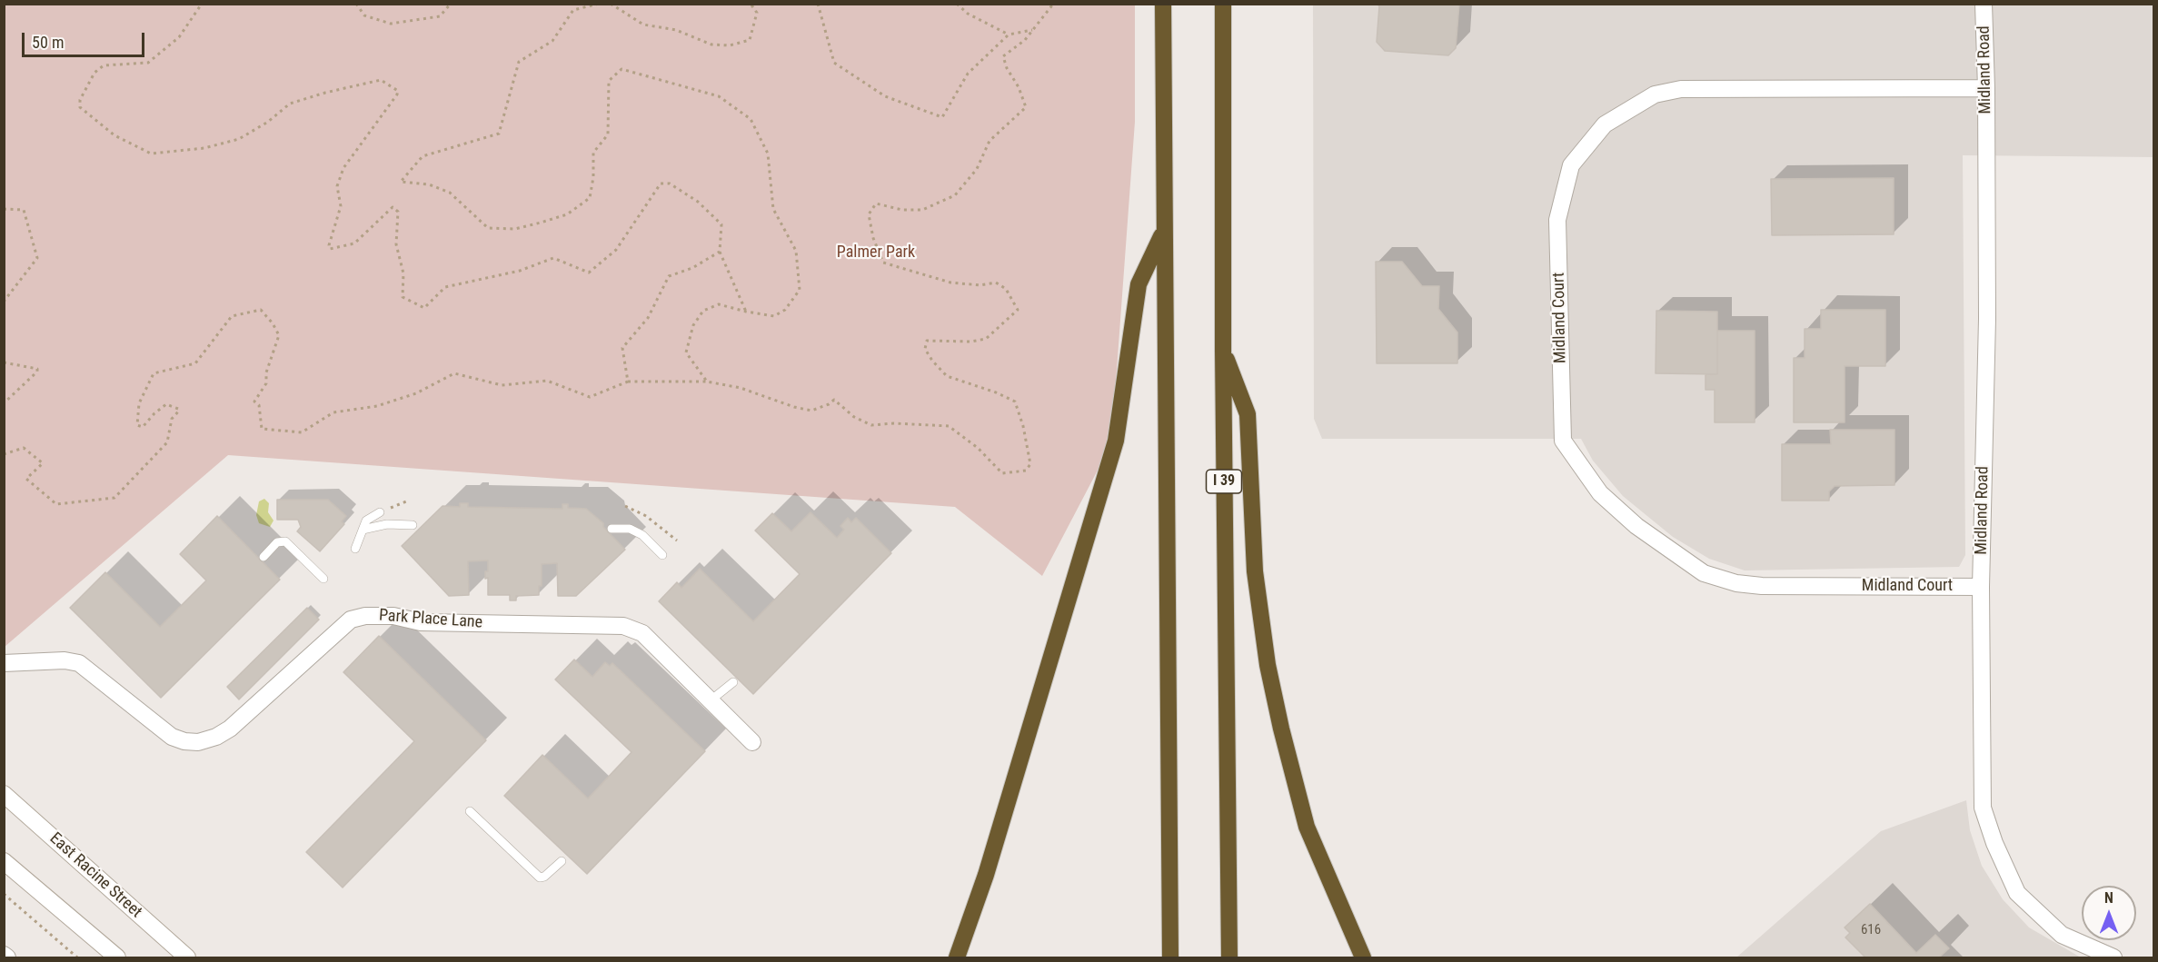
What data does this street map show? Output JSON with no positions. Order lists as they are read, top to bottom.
{
  "streets": {
    "highway": ["I 39"],
    "street": [
      "Midland Road",
      "Midland Court",
      "Park Place Lane",
      "East Racine Street"
    ]
  },
  "crossings": [
    ["Midland Road", "Midland Court"]
  ],
  "parks": ["Palmer Park"],
  "house_numbers": ["616"],
  "scale_bar": "50 m",
  "north": "top"
}
